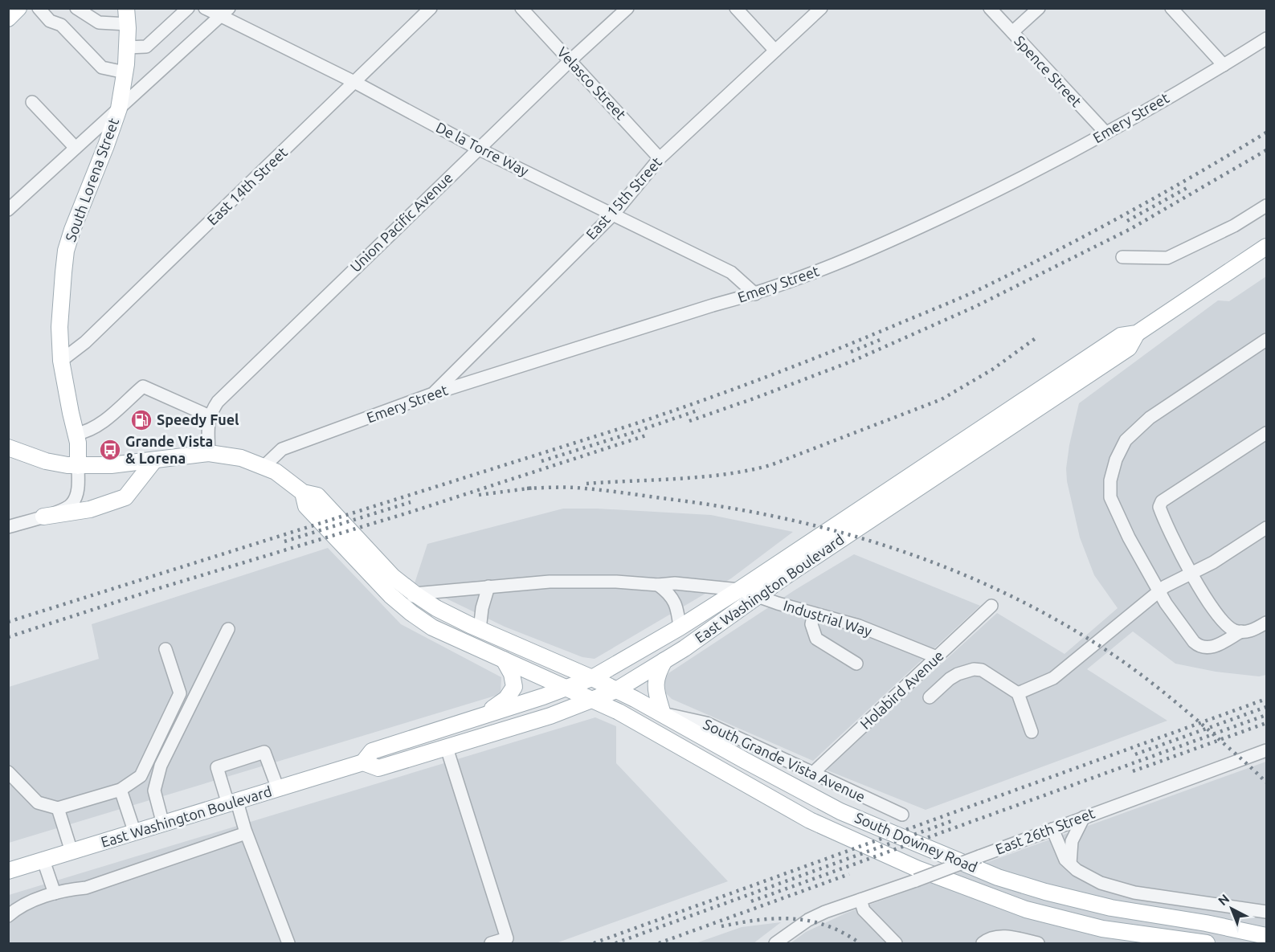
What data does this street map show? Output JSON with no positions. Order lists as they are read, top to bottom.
{
  "streets": {
    "main road": ["South Lorena Street", "East Washington Boulevard", "South Downey Road"],
    "street": [
      "Spence Street",
      "Velasco Street",
      "Emery Street",
      "De la Torre Way",
      "East 14th Street",
      "East 15th Street",
      "Union Pacific Avenue",
      "Industrial Way",
      "Holabird Avenue",
      "South Grande Vista Avenue",
      "East 26th Street"
    ]
  },
  "crossings": [
    ["Spence Street", "Emery Street"],
    ["Velasco Street", "East 15th Street"],
    ["Velasco Street", "Union Pacific Avenue"],
    ["Emery Street", "De la Torre Way"],
    ["Emery Street", "East 15th Street"],
    ["De la Torre Way", "East 14th Street"],
    ["De la Torre Way", "East 15th Street"],
    ["De la Torre Way", "Union Pacific Avenue"],
    ["South Lorena Street", "East 14th Street"],
    ["East Washington Boulevard", "Industrial Way"],
    ["East Washington Boulevard", "South Downey Road"],
    ["Industrial Way", "Holabird Avenue"],
    ["Holabird Avenue", "South Grande Vista Avenue"],
    ["South Grande Vista Avenue", "South Downey Road"]
  ],
  "places": {
    "fuel station": ["Speedy Fuel"],
    "bus stop": ["Grande Vista & Lorena"]
  },
  "north": "top left"
}
